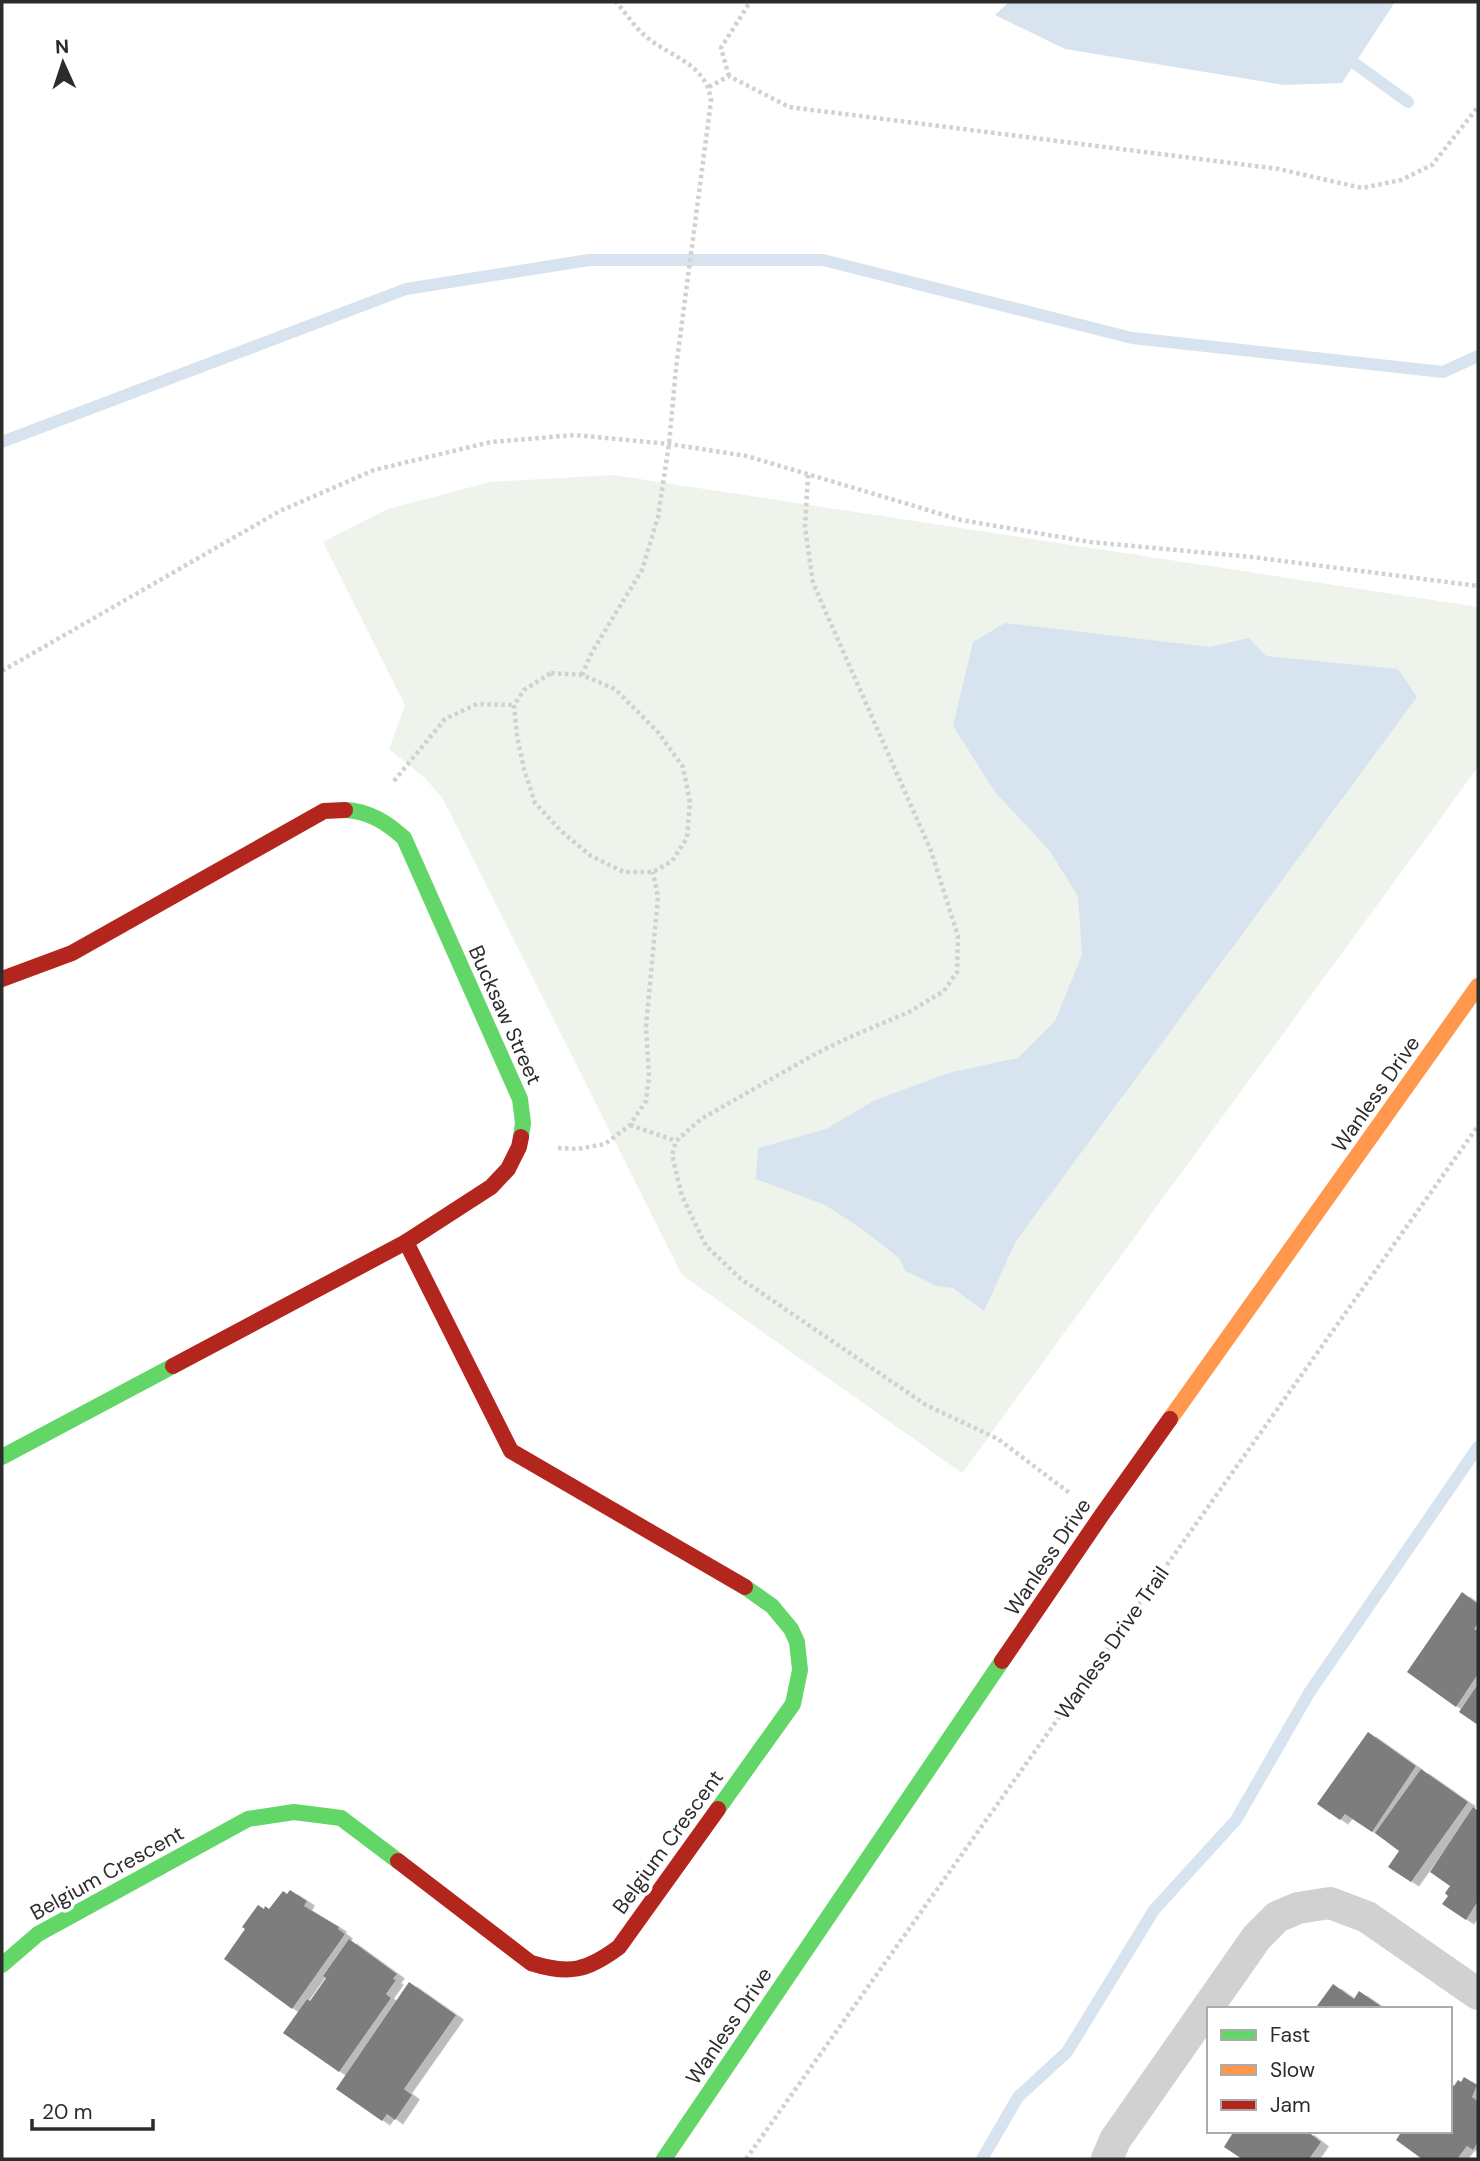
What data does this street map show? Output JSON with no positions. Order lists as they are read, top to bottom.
{
  "streets": {
    "street": ["Bucksaw Street", "Wanless Drive", "Belgium Crescent"],
    "path": ["Wanless Drive Trail"]
  },
  "crossings": [
    ["Bucksaw Street", "Belgium Crescent"]
  ],
  "legend": ["Fast", "Slow", "Jam"],
  "scale_bar": "20 m",
  "north": "top"
}
